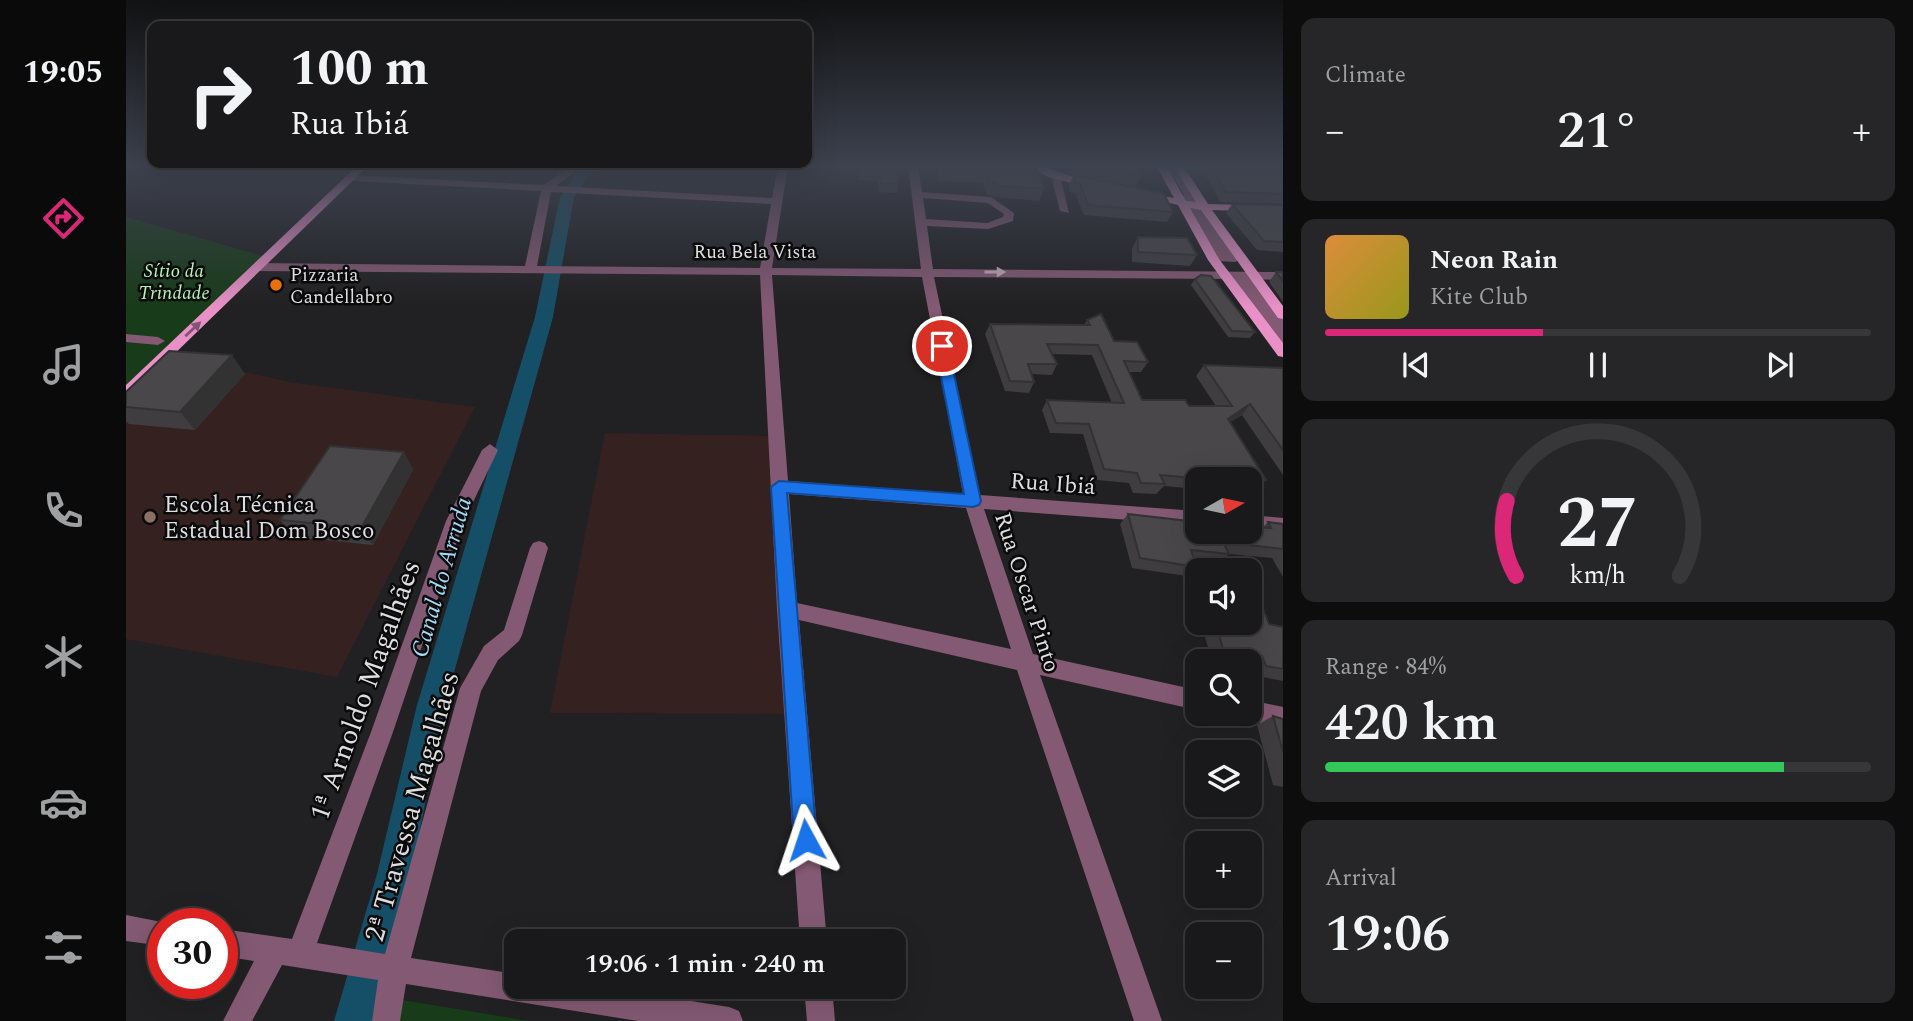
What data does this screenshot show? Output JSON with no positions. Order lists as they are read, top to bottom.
{
  "streets": {
    "street": [
      "Rua Bela Vista",
      "Rua Ibiá",
      "Rua Oscar Pinto",
      "1ª Arnoldo Magalhães",
      "2ª Travessa Magalhães"
    ]
  },
  "crossings": [
    ["Rua Bela Vista", "Rua Oscar Pinto"],
    ["Rua Ibiá", "Rua Oscar Pinto"]
  ],
  "water": ["Canal do Arruda"],
  "parks": ["Sítio da Trindade"],
  "places": ["Pizzaria Candellabro", "Escola Técnica Estadual Dom Bosco"],
  "north": "right",
  "page": {
    "tabs": "19:05",
    "tile": [
      "Climate",
      ["Range · 84%", "420 km"],
      ["Arrival", "19:06"]
    ],
    "turn": ["100 m", "Rua Ibiá"],
    "heat": ["−", "21°", "+"],
    "song": ["Neon Rain", "Kite Club"],
    "map_buttons": ["+", "−"],
    "limit": "30",
    "trip": "19:06 · 1 min · 240 m",
    "gauge": ["27", "km/h"]
  }
}
